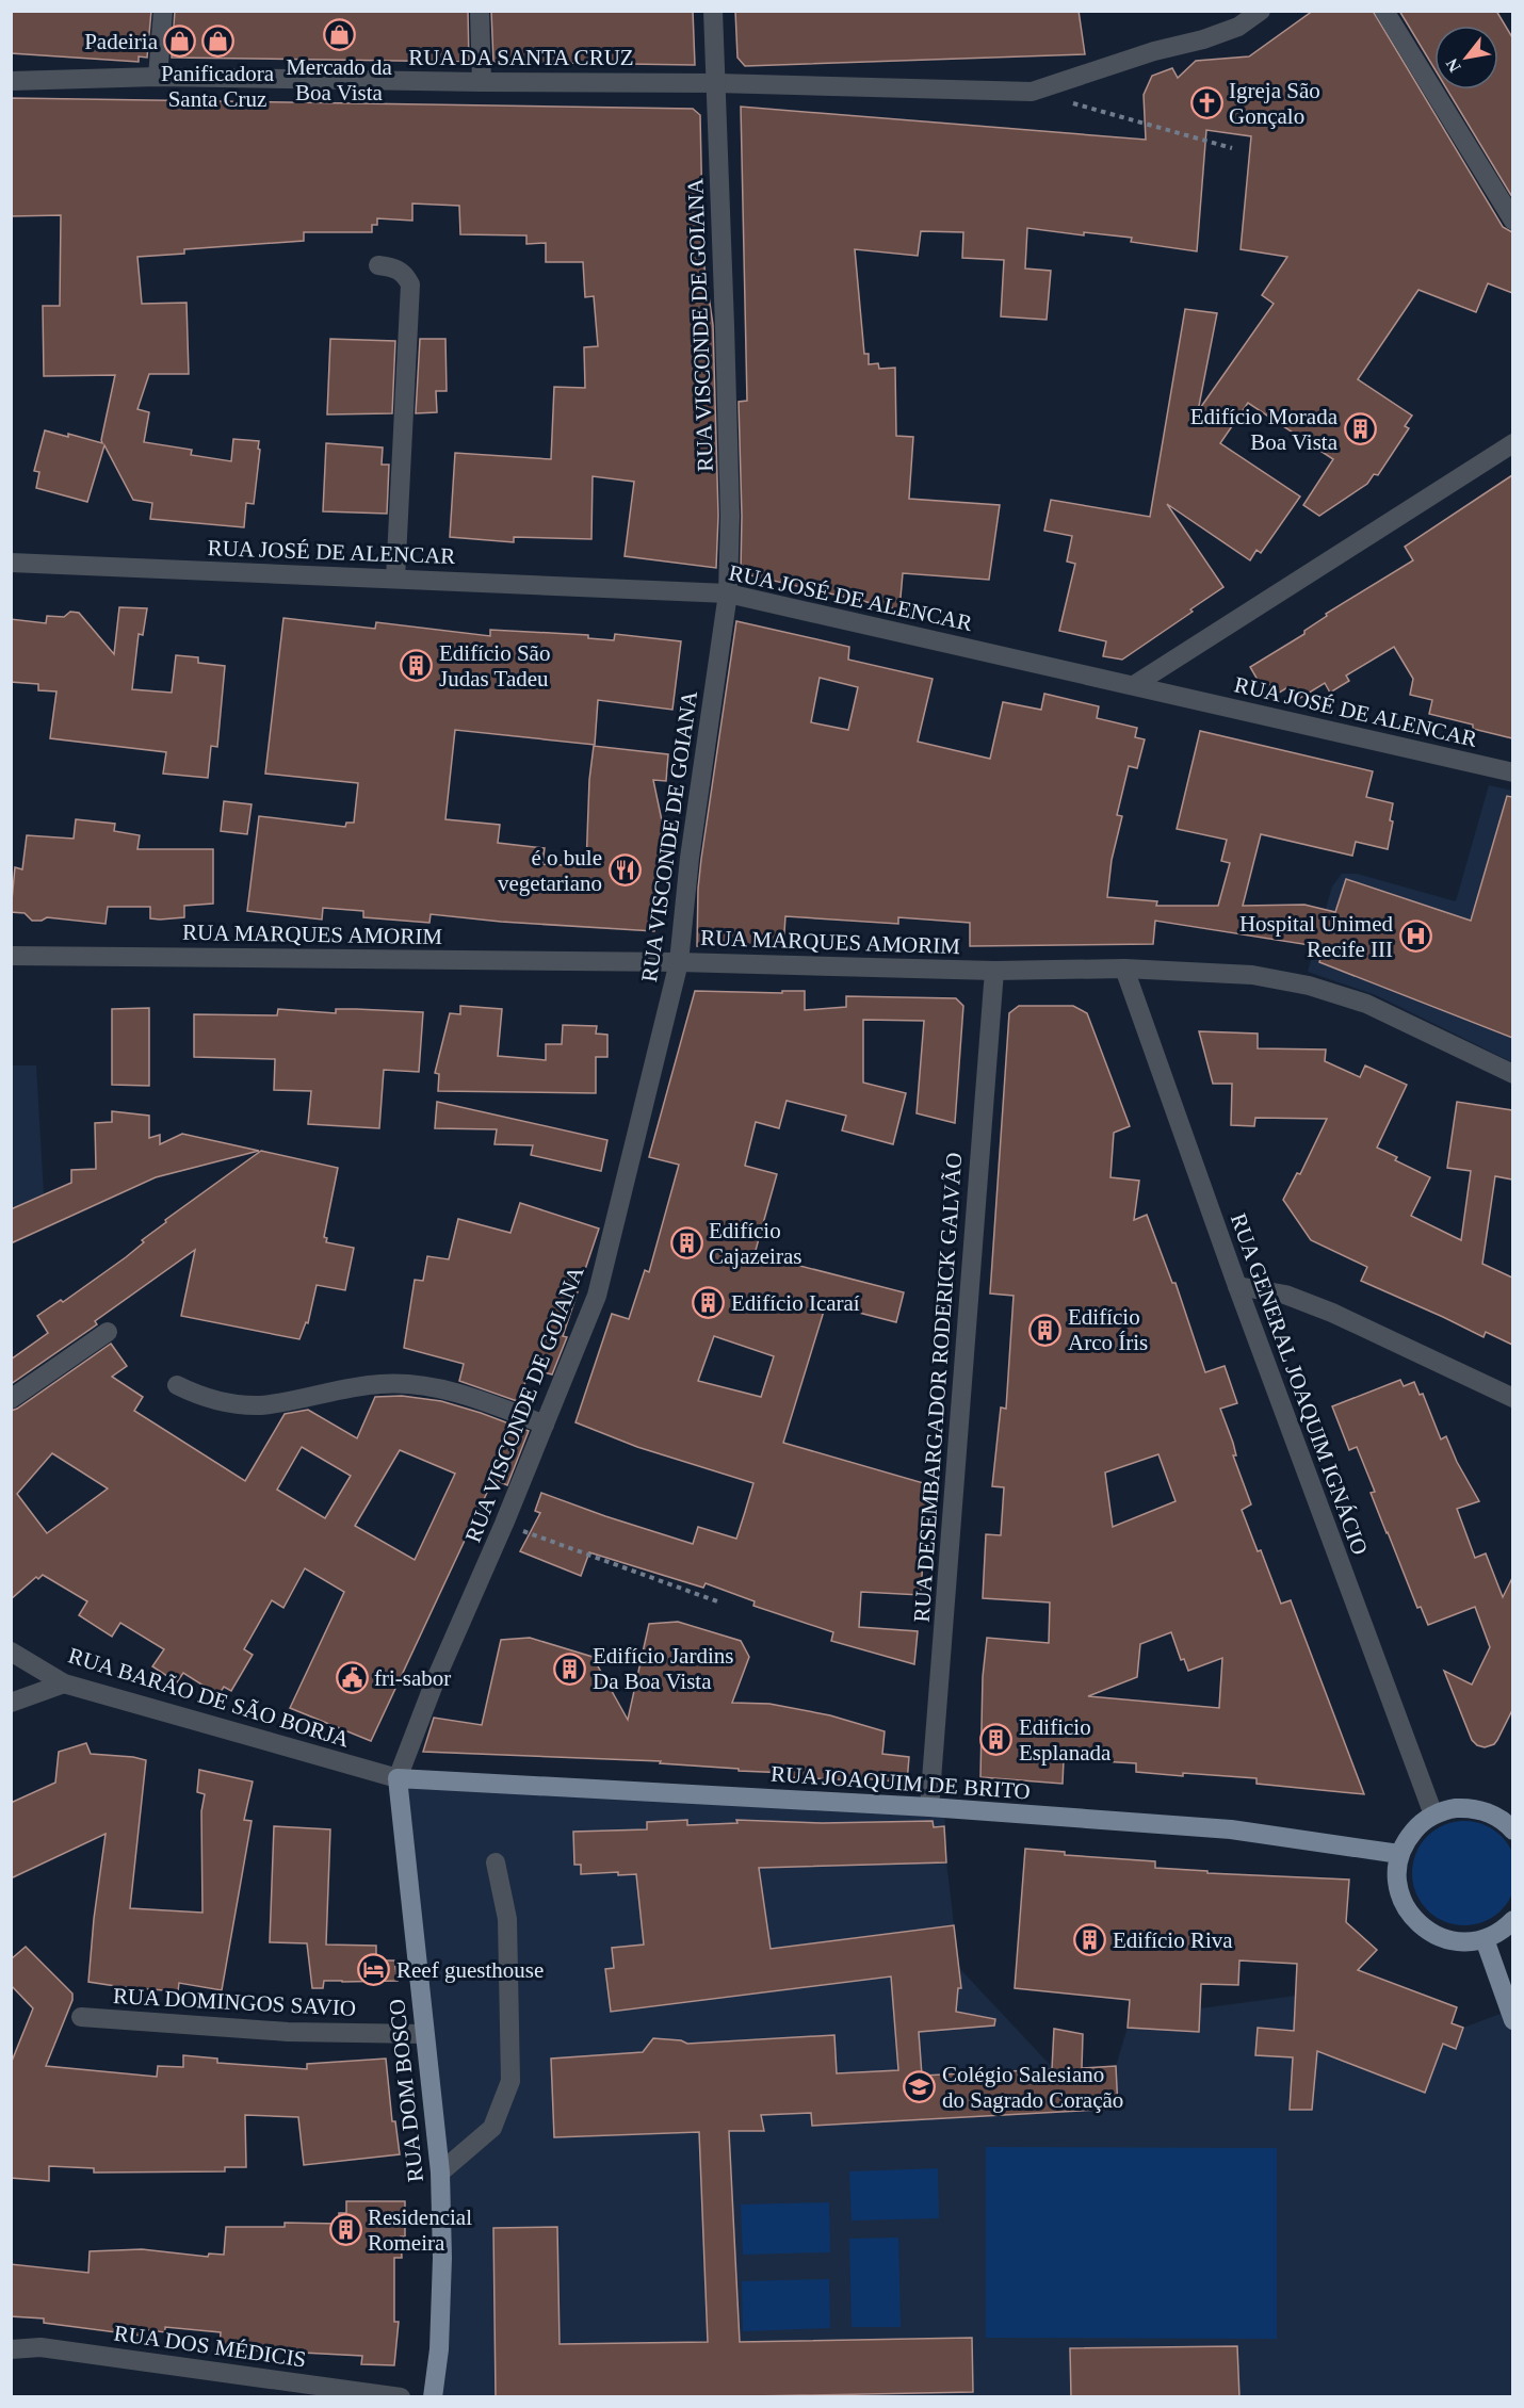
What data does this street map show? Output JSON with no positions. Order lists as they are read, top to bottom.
{
  "streets": {
    "main road": ["RUA JOAQUIM DE BRITO", "RUA DOM BOSCO"],
    "street": [
      "RUA DA SANTA CRUZ",
      "RUA VISCONDE DE GOIANA",
      "RUA JOSÉ DE ALENCAR",
      "RUA MARQUES AMORIM",
      "RUA GENERAL JOAQUIM IGNÁCIO",
      "RUA DESEMBARGADOR RODERICK GALVÃO",
      "RUA BARÃO DE SÃO BORJA",
      "RUA DOMINGOS SAVIO",
      "RUA DOS MÉDICIS"
    ]
  },
  "crossings": [
    ["RUA DA SANTA CRUZ", "RUA VISCONDE DE GOIANA"],
    ["RUA VISCONDE DE GOIANA", "RUA JOSÉ DE ALENCAR"],
    ["RUA VISCONDE DE GOIANA", "RUA MARQUES AMORIM"],
    ["RUA VISCONDE DE GOIANA", "RUA BARÃO DE SÃO BORJA"],
    ["RUA VISCONDE DE GOIANA", "RUA JOAQUIM DE BRITO"],
    ["RUA VISCONDE DE GOIANA", "RUA DOM BOSCO"],
    ["RUA MARQUES AMORIM", "RUA GENERAL JOAQUIM IGNÁCIO"],
    ["RUA MARQUES AMORIM", "RUA DESEMBARGADOR RODERICK GALVÃO"],
    ["RUA DESEMBARGADOR RODERICK GALVÃO", "RUA JOAQUIM DE BRITO"],
    ["RUA BARÃO DE SÃO BORJA", "RUA JOAQUIM DE BRITO"],
    ["RUA BARÃO DE SÃO BORJA", "RUA DOM BOSCO"],
    ["RUA JOAQUIM DE BRITO", "RUA DOM BOSCO"],
    ["RUA DOMINGOS SAVIO", "RUA DOM BOSCO"]
  ],
  "places": {
    "shop": ["Mercado da Boa Vista", "Panificadora Santa Cruz", "Padeiria"],
    "church": ["Igreja São Gonçalo"],
    "building": [
      "Edifício Morada Boa Vista",
      "Edifício São Judas Tadeu",
      "Edifício Cajazeiras",
      "Edifício Icaraí",
      "Edifício Arco Íris",
      "Edifício Jardins Da Boa Vista",
      "Edificio Esplanada",
      "Edifício Riva",
      "Residencial Romeira"
    ],
    "restaurant": ["é o bule vegetariano"],
    "hospital": ["Hospital Unimed Recife III"],
    "public building": ["fri-sabor"],
    "hotel": ["Reef guesthouse"],
    "school or university": ["Colégio Salesiano do Sagrado Coração"]
  },
  "north": "bottom left"
}
